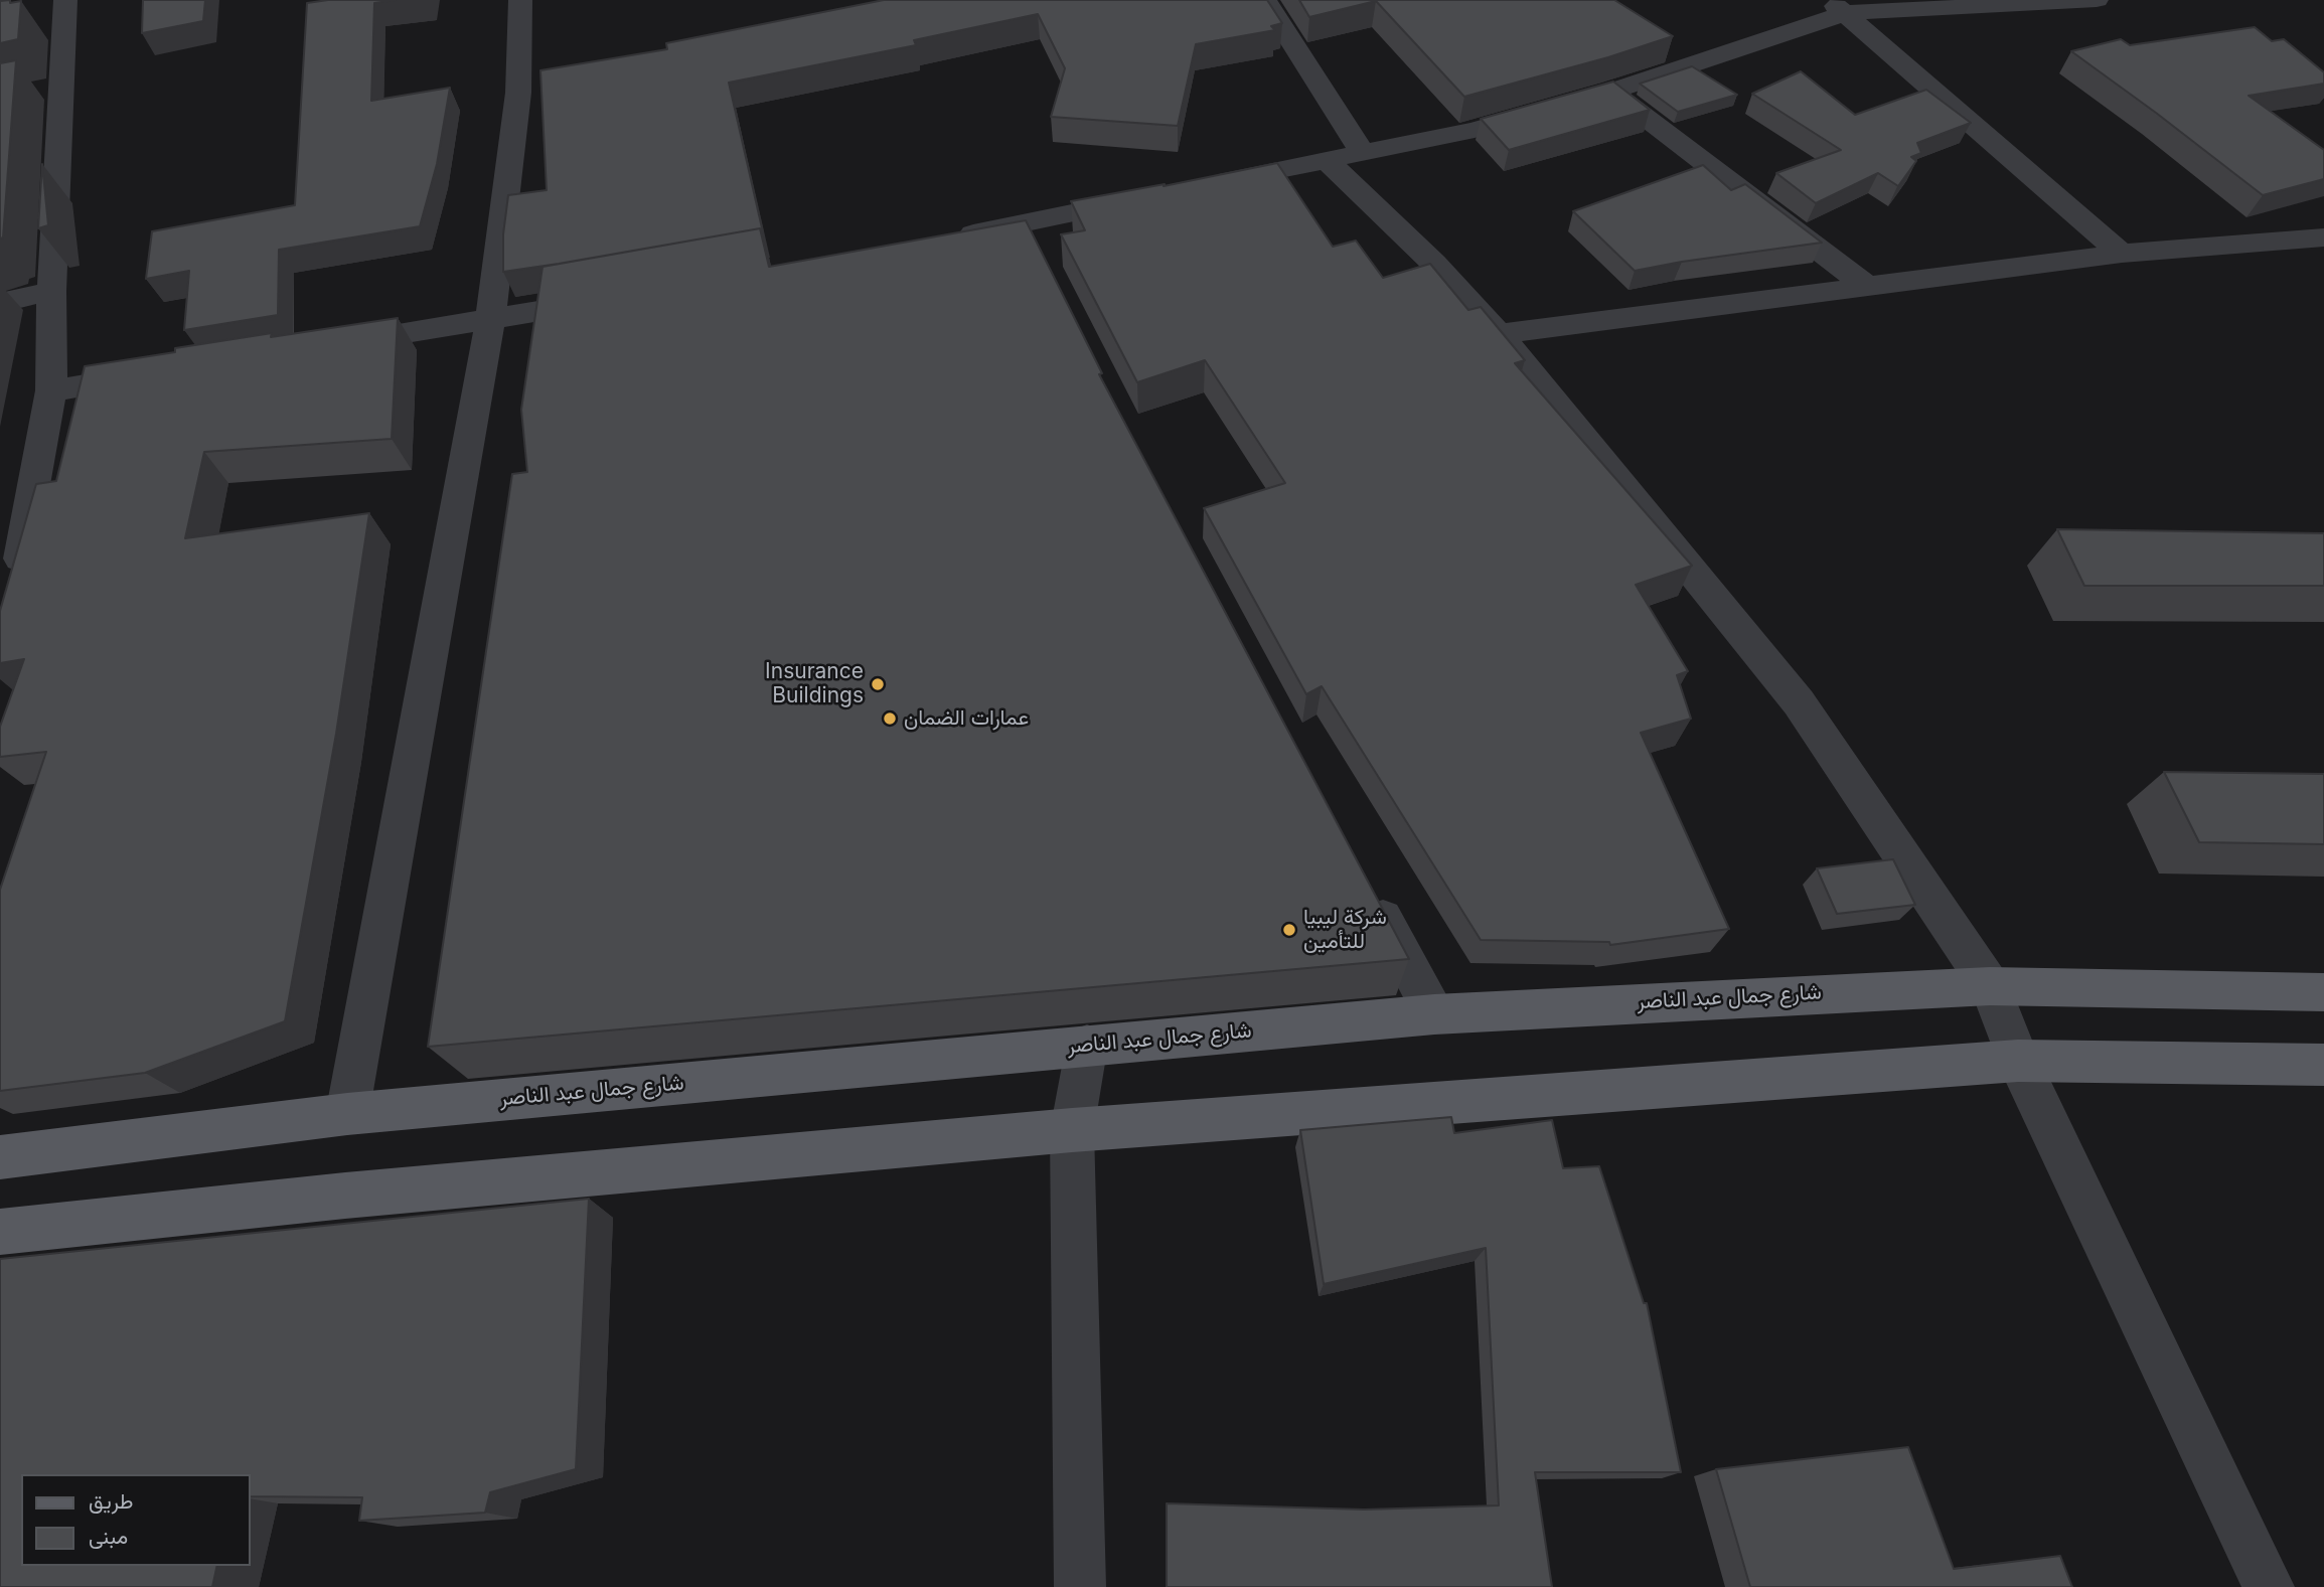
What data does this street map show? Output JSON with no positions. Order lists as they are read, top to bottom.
{
  "streets": {
    "main road": ["شارع جمال عبد الناصر"]
  },
  "places": ["Insurance Buildings", "عمارات الضمان", "شركة ليبيا للتأمين"],
  "legend": ["طريق", "مبنى"]
}
